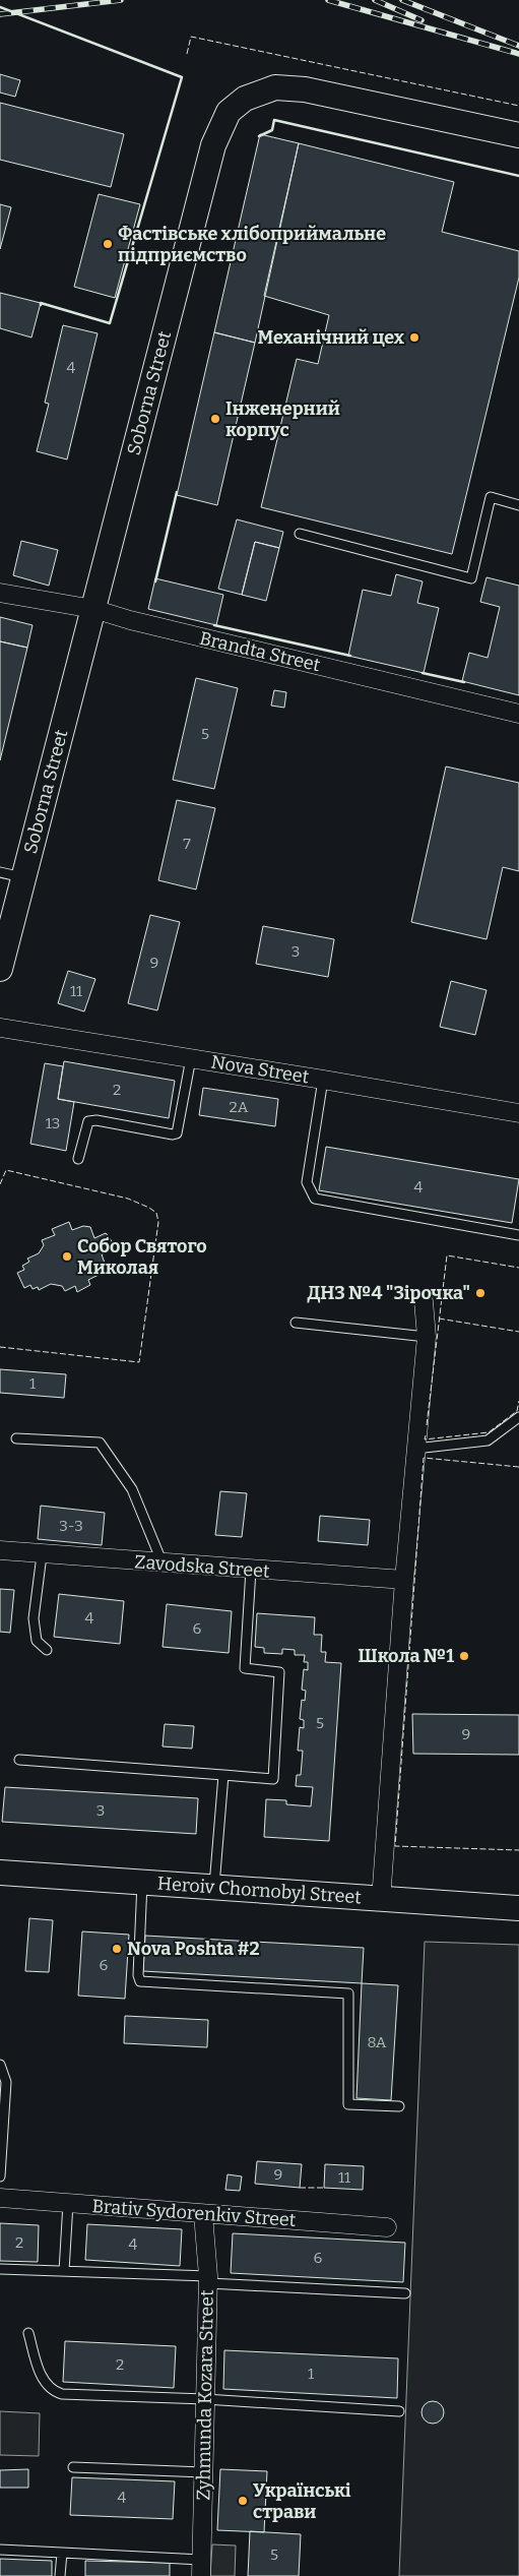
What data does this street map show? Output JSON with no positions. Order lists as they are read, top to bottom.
{
  "streets": {
    "main road": ["Soborna Street", "Heroiv Chornobyl Street"],
    "street": [
      "Brandta Street",
      "Nova Street",
      "Zavodska Street",
      "Brativ Sydorenkiv Street",
      "Zyhmunda Kozara Street"
    ]
  },
  "crossings": [
    ["Soborna Street", "Brandta Street"],
    ["Brativ Sydorenkiv Street", "Zyhmunda Kozara Street"]
  ],
  "places": [
    "Фастівське хлібоприймальне підприємство",
    "Механічний цех",
    "Інженерний корпус",
    "Собор Святого Миколая",
    "ДНЗ №4 \"Зірочка\"",
    "Школа №1",
    "Nova Poshta #2",
    "Українські страви"
  ],
  "house_numbers": [
    "4",
    "5",
    "7",
    "3",
    "9",
    "11",
    "2",
    "2А",
    "13",
    "4",
    "1",
    "3-3",
    "4",
    "6",
    "5",
    "9",
    "3",
    "6",
    "8А",
    "9",
    "11",
    "2",
    "4",
    "6",
    "2",
    "1",
    "4",
    "5"
  ]
}
